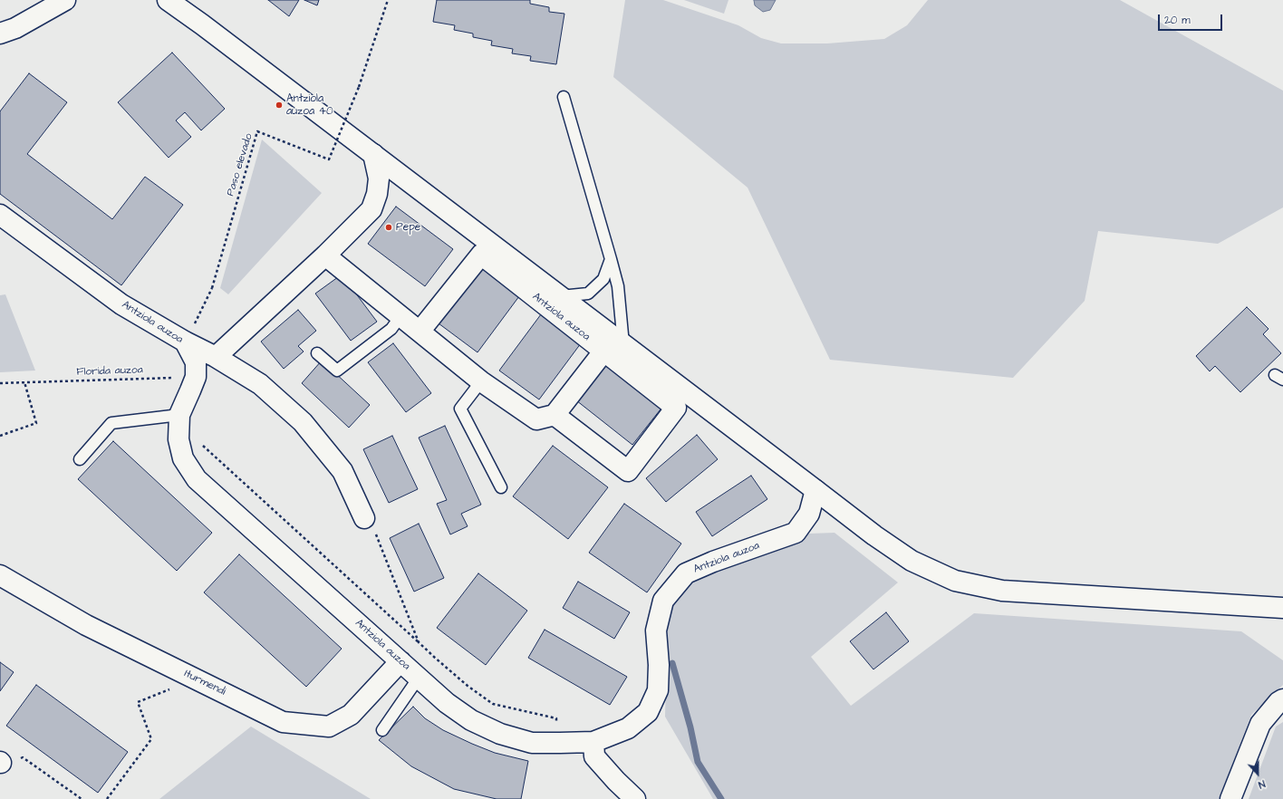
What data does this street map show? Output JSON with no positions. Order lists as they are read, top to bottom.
{
  "streets": {
    "street": ["Antziola auzoa", "Iturmendi"],
    "path": ["Paso elevado", "Florida auzoa"]
  },
  "crossings": [
    ["Paso elevado", "Antziola auzoa"],
    ["Antziola auzoa", "Florida auzoa"],
    ["Antziola auzoa", "Iturmendi"]
  ],
  "places": ["Antziola auzoa 40", "Pepe"],
  "scale_bar": "20 m",
  "north": "bottom"
}
